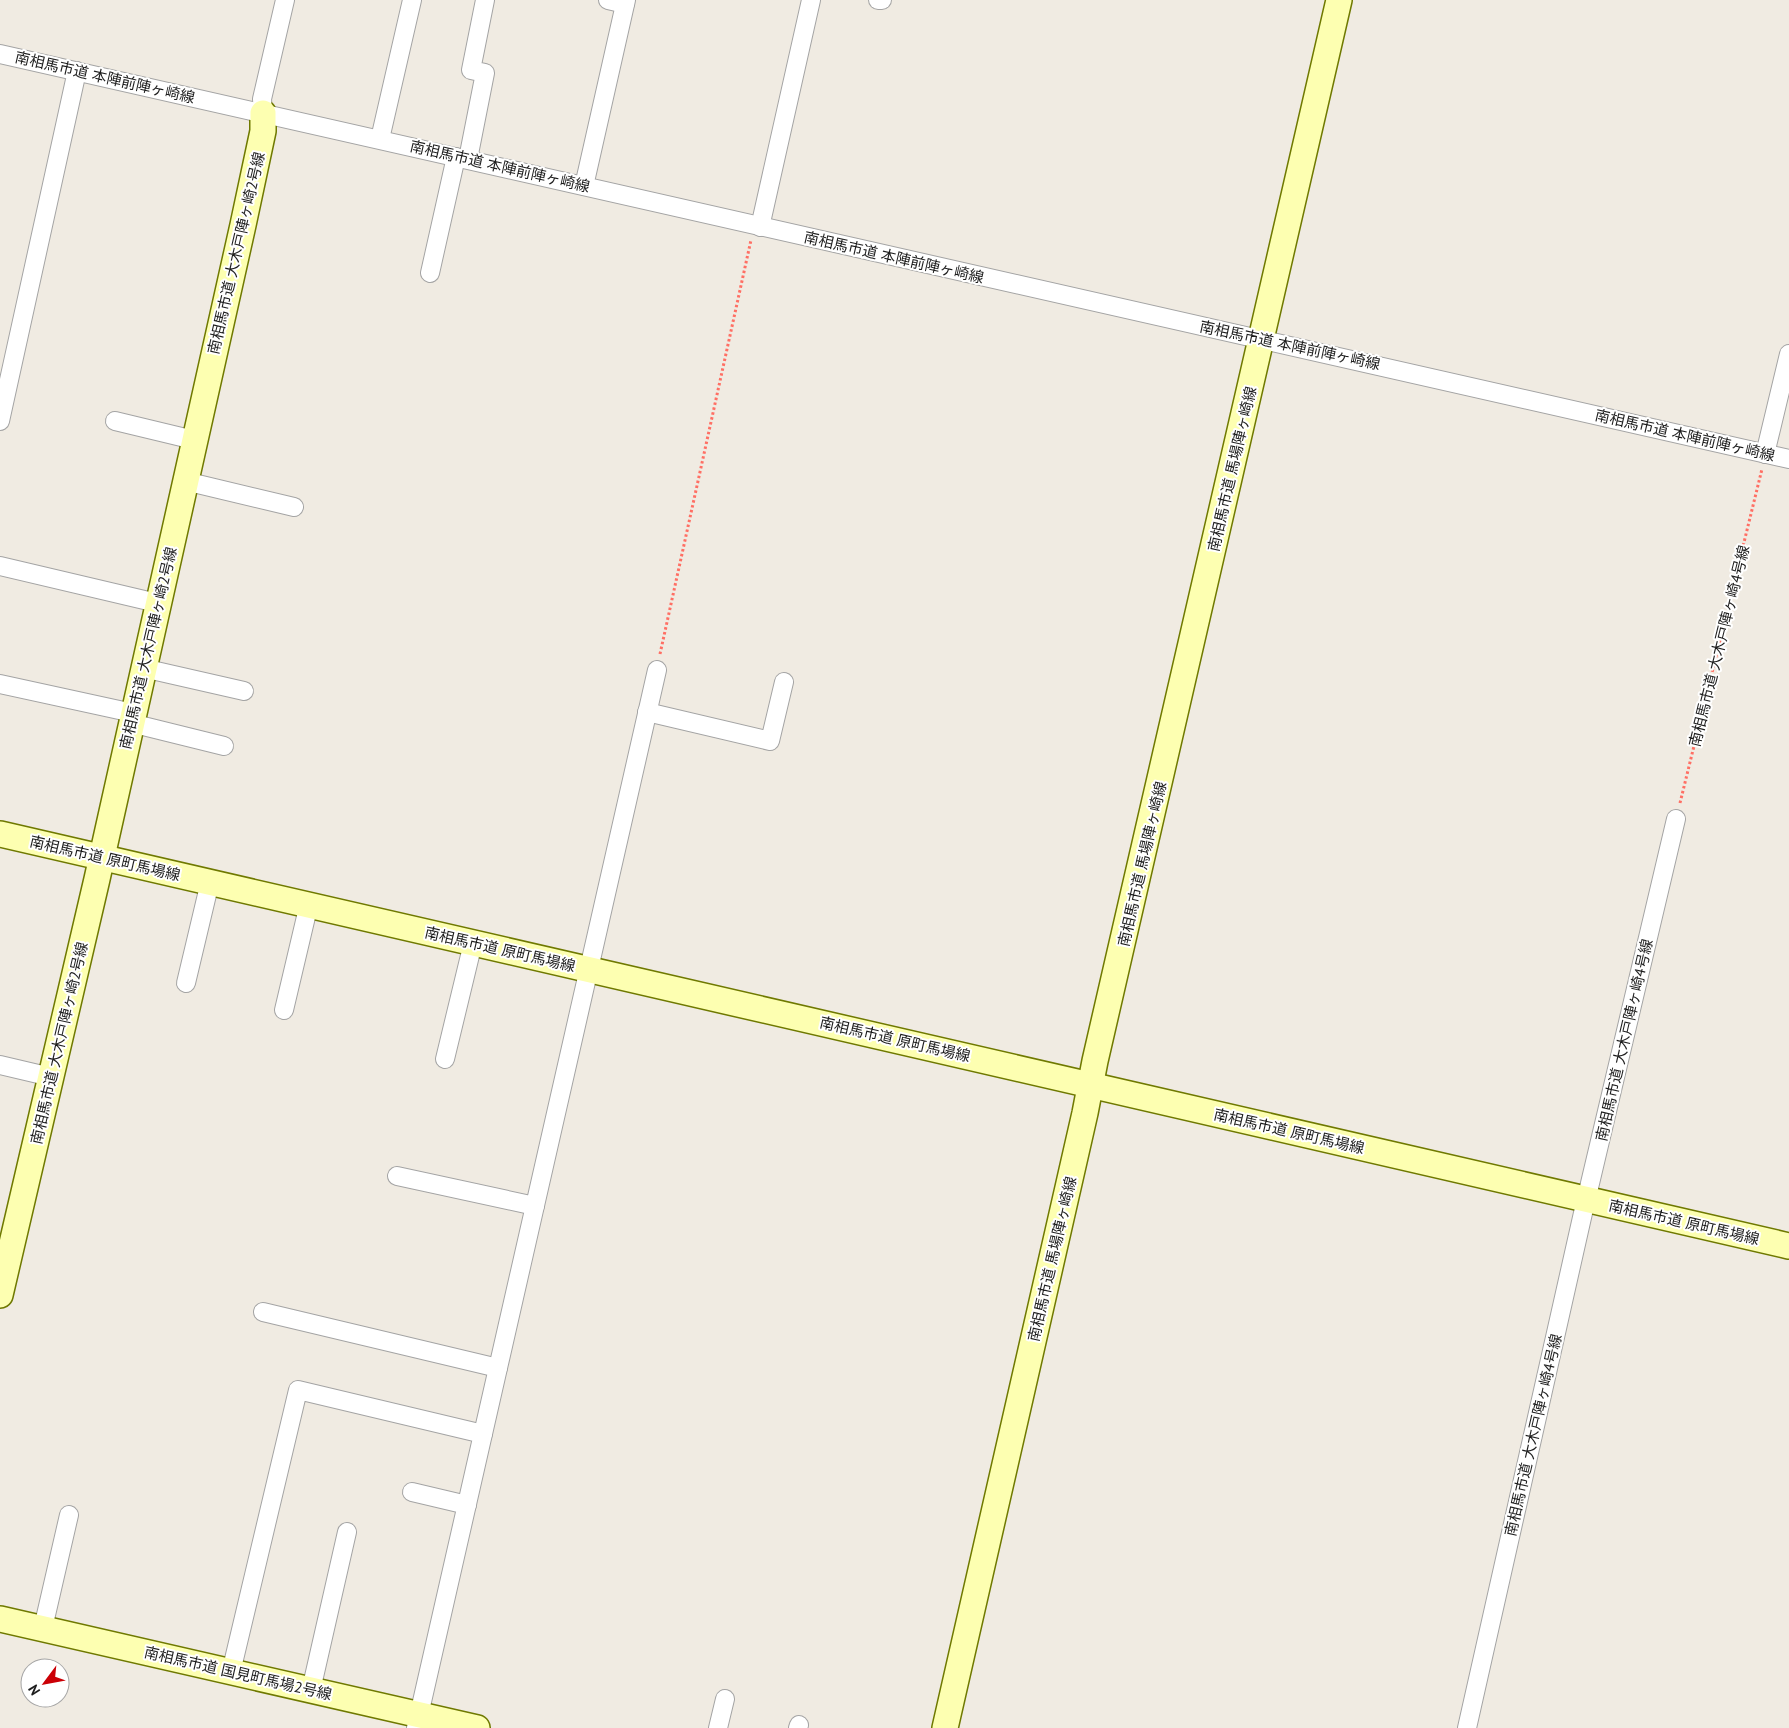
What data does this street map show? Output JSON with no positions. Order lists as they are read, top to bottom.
{
  "streets": {
    "street": [
      "南相馬市道 本陣前陣ヶ崎線",
      "南相馬市道 大木戸陣ヶ崎2号線",
      "南相馬市道 馬場陣ヶ崎線",
      "南相馬市道 大木戸陣ヶ崎4号線",
      "南相馬市道 原町馬場線",
      "南相馬市道 国見町馬場2号線"
    ]
  },
  "crossings": [
    ["南相馬市道 本陣前陣ヶ崎線", "南相馬市道 大木戸陣ヶ崎2号線"],
    ["南相馬市道 本陣前陣ヶ崎線", "南相馬市道 馬場陣ヶ崎線"],
    ["南相馬市道 本陣前陣ヶ崎線", "南相馬市道 大木戸陣ヶ崎4号線"],
    ["南相馬市道 大木戸陣ヶ崎2号線", "南相馬市道 原町馬場線"],
    ["南相馬市道 馬場陣ヶ崎線", "南相馬市道 原町馬場線"],
    ["南相馬市道 大木戸陣ヶ崎4号線", "南相馬市道 原町馬場線"]
  ],
  "north": "bottom left"
}
